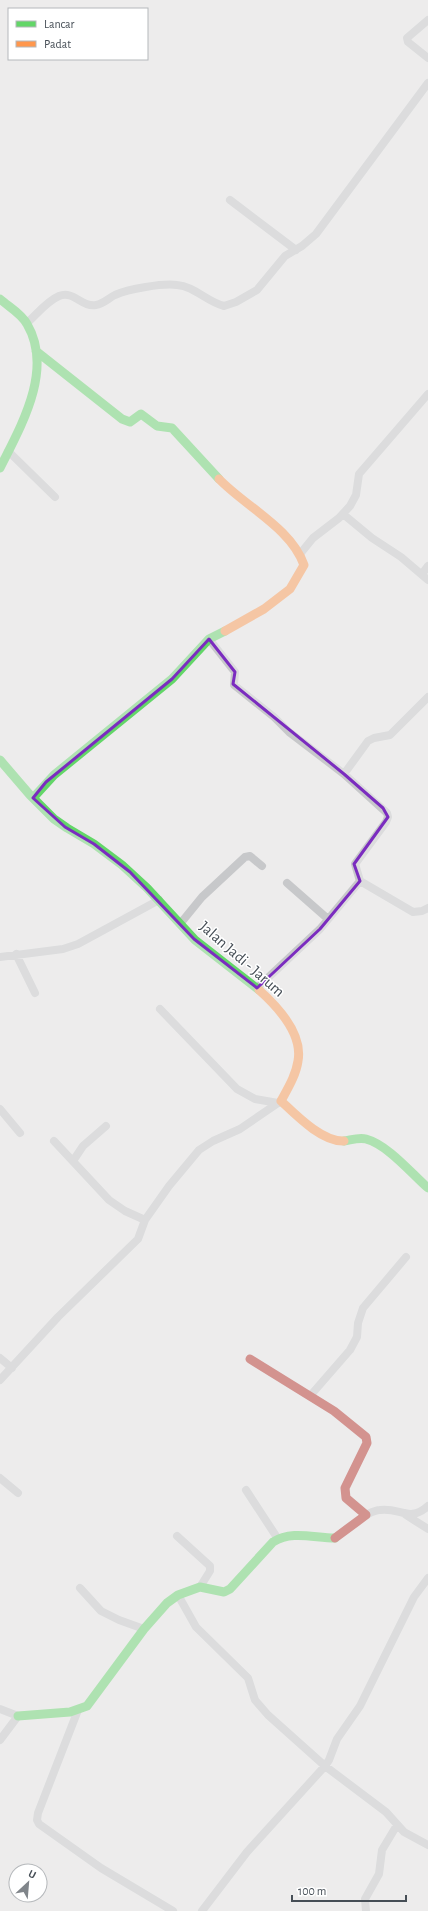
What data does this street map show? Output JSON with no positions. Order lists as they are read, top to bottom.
{
  "streets": {
    "street": ["Jalan Jadi - Jarum"]
  },
  "legend": ["Lancar", "Padat"],
  "scale_bar": "100 m",
  "north": "top right"
}
